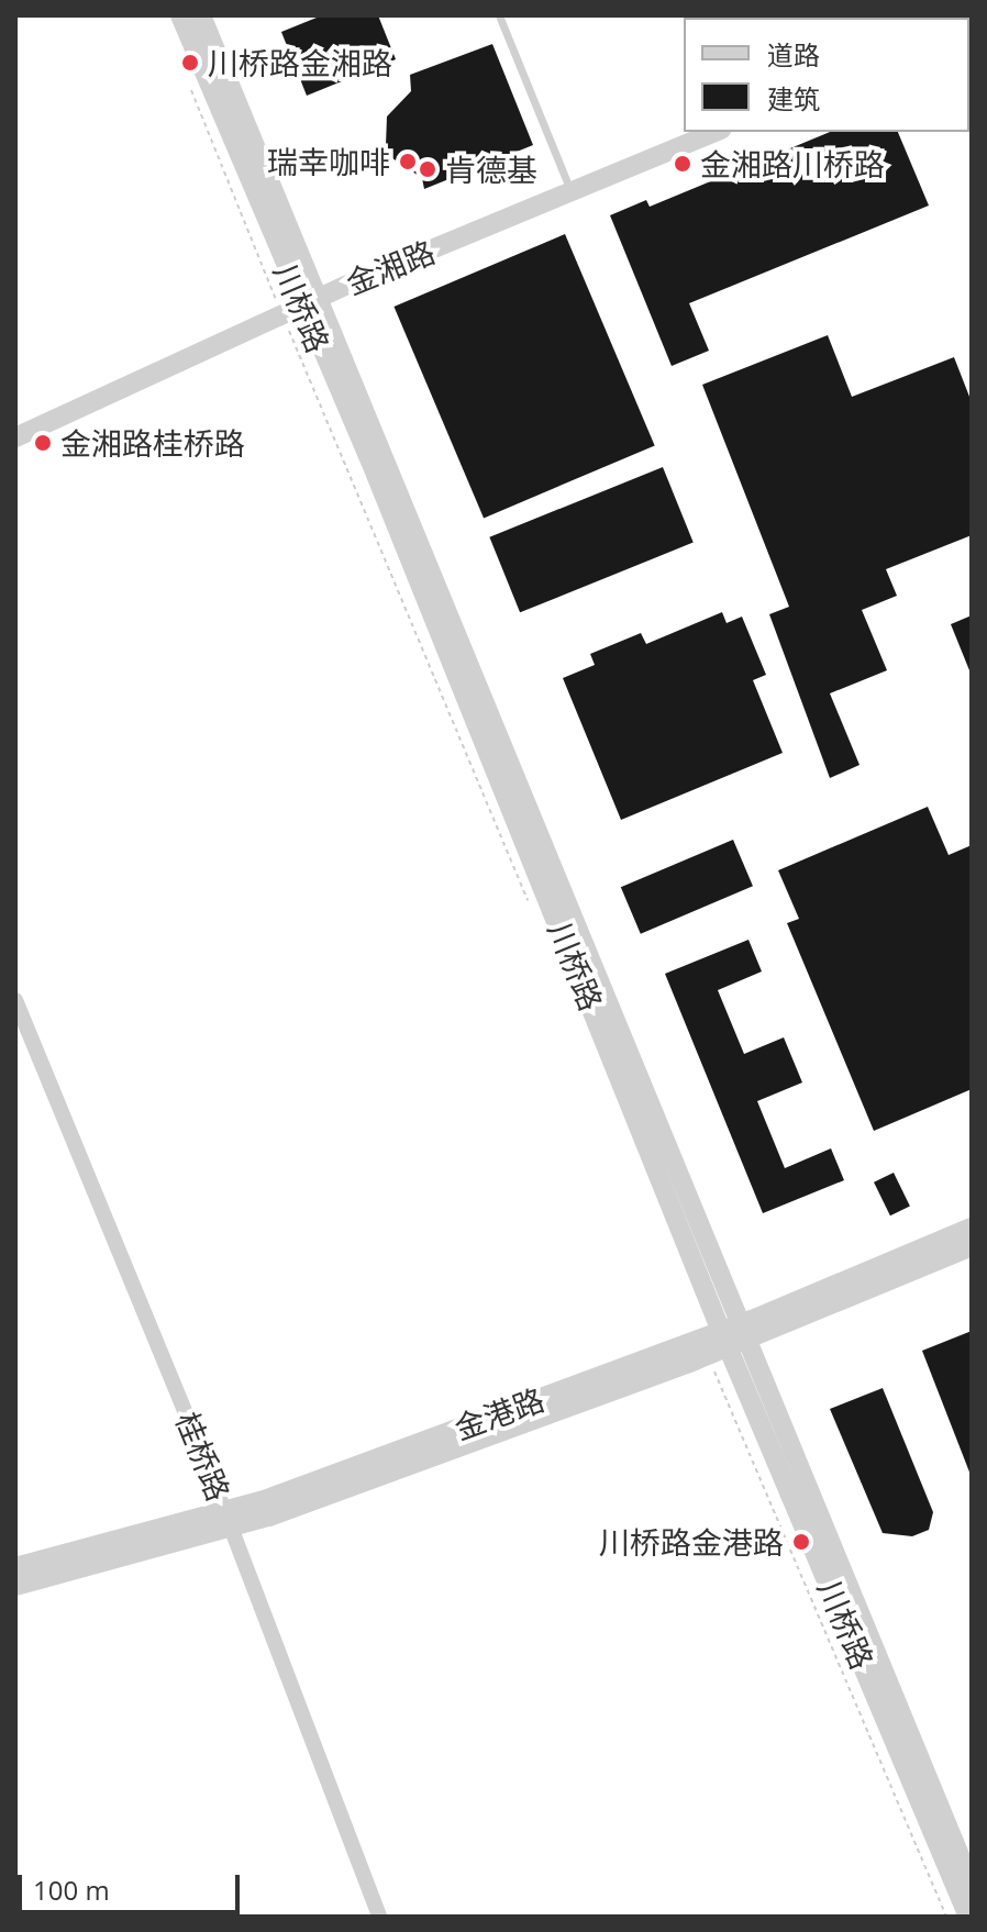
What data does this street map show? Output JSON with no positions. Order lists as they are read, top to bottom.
{
  "streets": {
    "street": [
      "金湘路",
      "川桥路",
      "金港路",
      "桂桥路"
    ]
  },
  "crossings": [
    ["金湘路", "川桥路"],
    ["川桥路", "金港路"],
    ["金港路", "桂桥路"]
  ],
  "places": [
    "川桥路金湘路",
    "瑞幸咖啡",
    "金湘路川桥路",
    "肯德基",
    "金湘路桂桥路",
    "川桥路金港路"
  ],
  "legend": ["道路", "建筑"],
  "scale_bar": "100 m"
}
